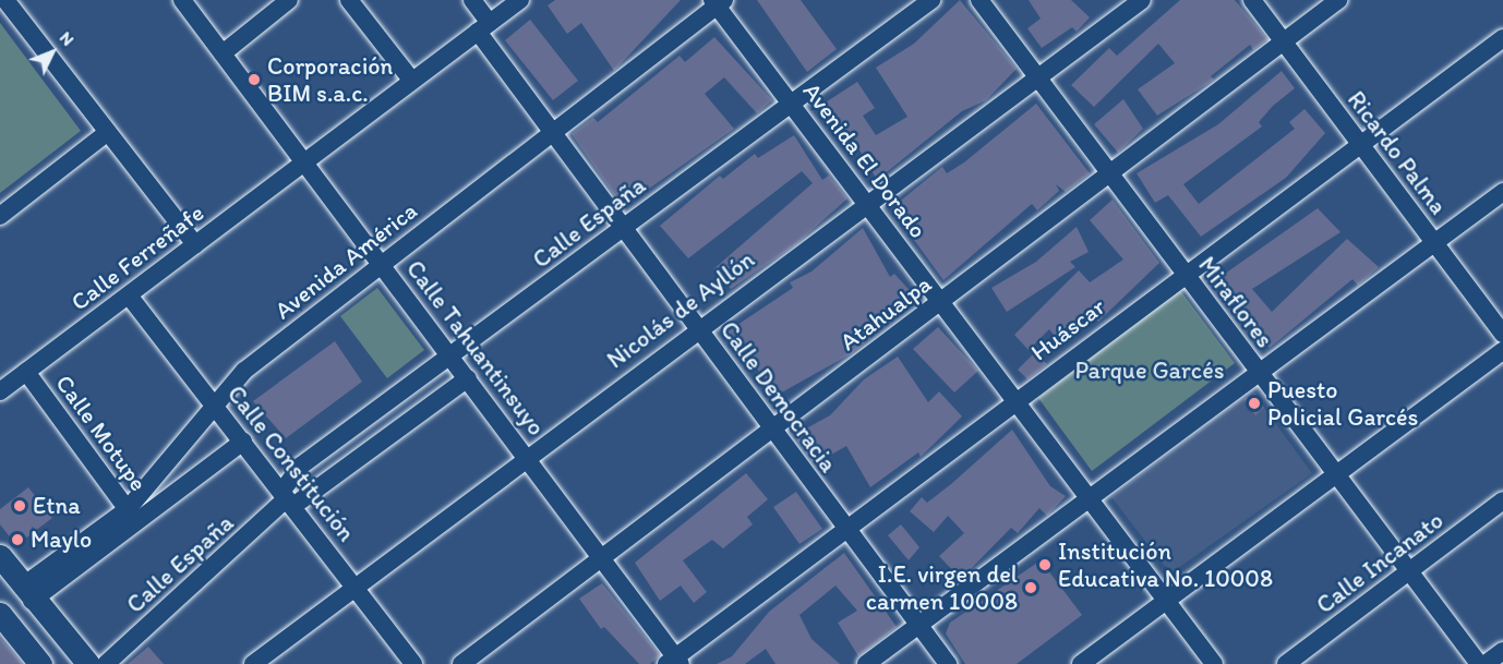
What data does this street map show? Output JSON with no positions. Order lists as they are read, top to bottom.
{
  "streets": {
    "street": [
      "Ricardo Palma",
      "Avenida El Dorado",
      "Calle España",
      "Calle Ferreñafe",
      "Avenida América",
      "Miraflores",
      "Nicolás de Ayllón",
      "Atahualpa",
      "Huáscar",
      "Calle Tahuantinsuyo",
      "Calle Democracia",
      "Calle Motupe",
      "Calle Constitución",
      "Calle Incanato"
    ]
  },
  "crossings": [
    ["Ricardo Palma", "Atahualpa"],
    ["Ricardo Palma", "Huáscar"],
    ["Avenida El Dorado", "Calle España"],
    ["Avenida El Dorado", "Avenida América"],
    ["Avenida El Dorado", "Nicolás de Ayllón"],
    ["Avenida El Dorado", "Atahualpa"],
    ["Avenida El Dorado", "Huáscar"],
    ["Calle España", "Calle Tahuantinsuyo"],
    ["Calle España", "Calle Democracia"],
    ["Calle España", "Calle Constitución"],
    ["Calle Ferreñafe", "Calle Tahuantinsuyo"],
    ["Calle Ferreñafe", "Calle Democracia"],
    ["Calle Ferreñafe", "Calle Motupe"],
    ["Calle Ferreñafe", "Calle Constitución"],
    ["Avenida América", "Calle Tahuantinsuyo"],
    ["Avenida América", "Calle Democracia"],
    ["Avenida América", "Calle Motupe"],
    ["Avenida América", "Calle Constitución"],
    ["Miraflores", "Nicolás de Ayllón"],
    ["Miraflores", "Atahualpa"],
    ["Miraflores", "Huáscar"],
    ["Miraflores", "Calle Incanato"],
    ["Nicolás de Ayllón", "Calle Tahuantinsuyo"],
    ["Nicolás de Ayllón", "Calle Democracia"],
    ["Nicolás de Ayllón", "Calle Constitución"],
    ["Atahualpa", "Calle Tahuantinsuyo"],
    ["Atahualpa", "Calle Democracia"],
    ["Huáscar", "Calle Tahuantinsuyo"],
    ["Huáscar", "Calle Democracia"]
  ],
  "parks": ["Parque Garcés"],
  "places": [
    "Corporación BIM s.a.c.",
    "Puesto Policial Garcés",
    "Etna",
    "Maylo",
    "Institución Educativa No. 10008",
    "I.E. virgen del carmen 10008"
  ],
  "north": "top right"
}
